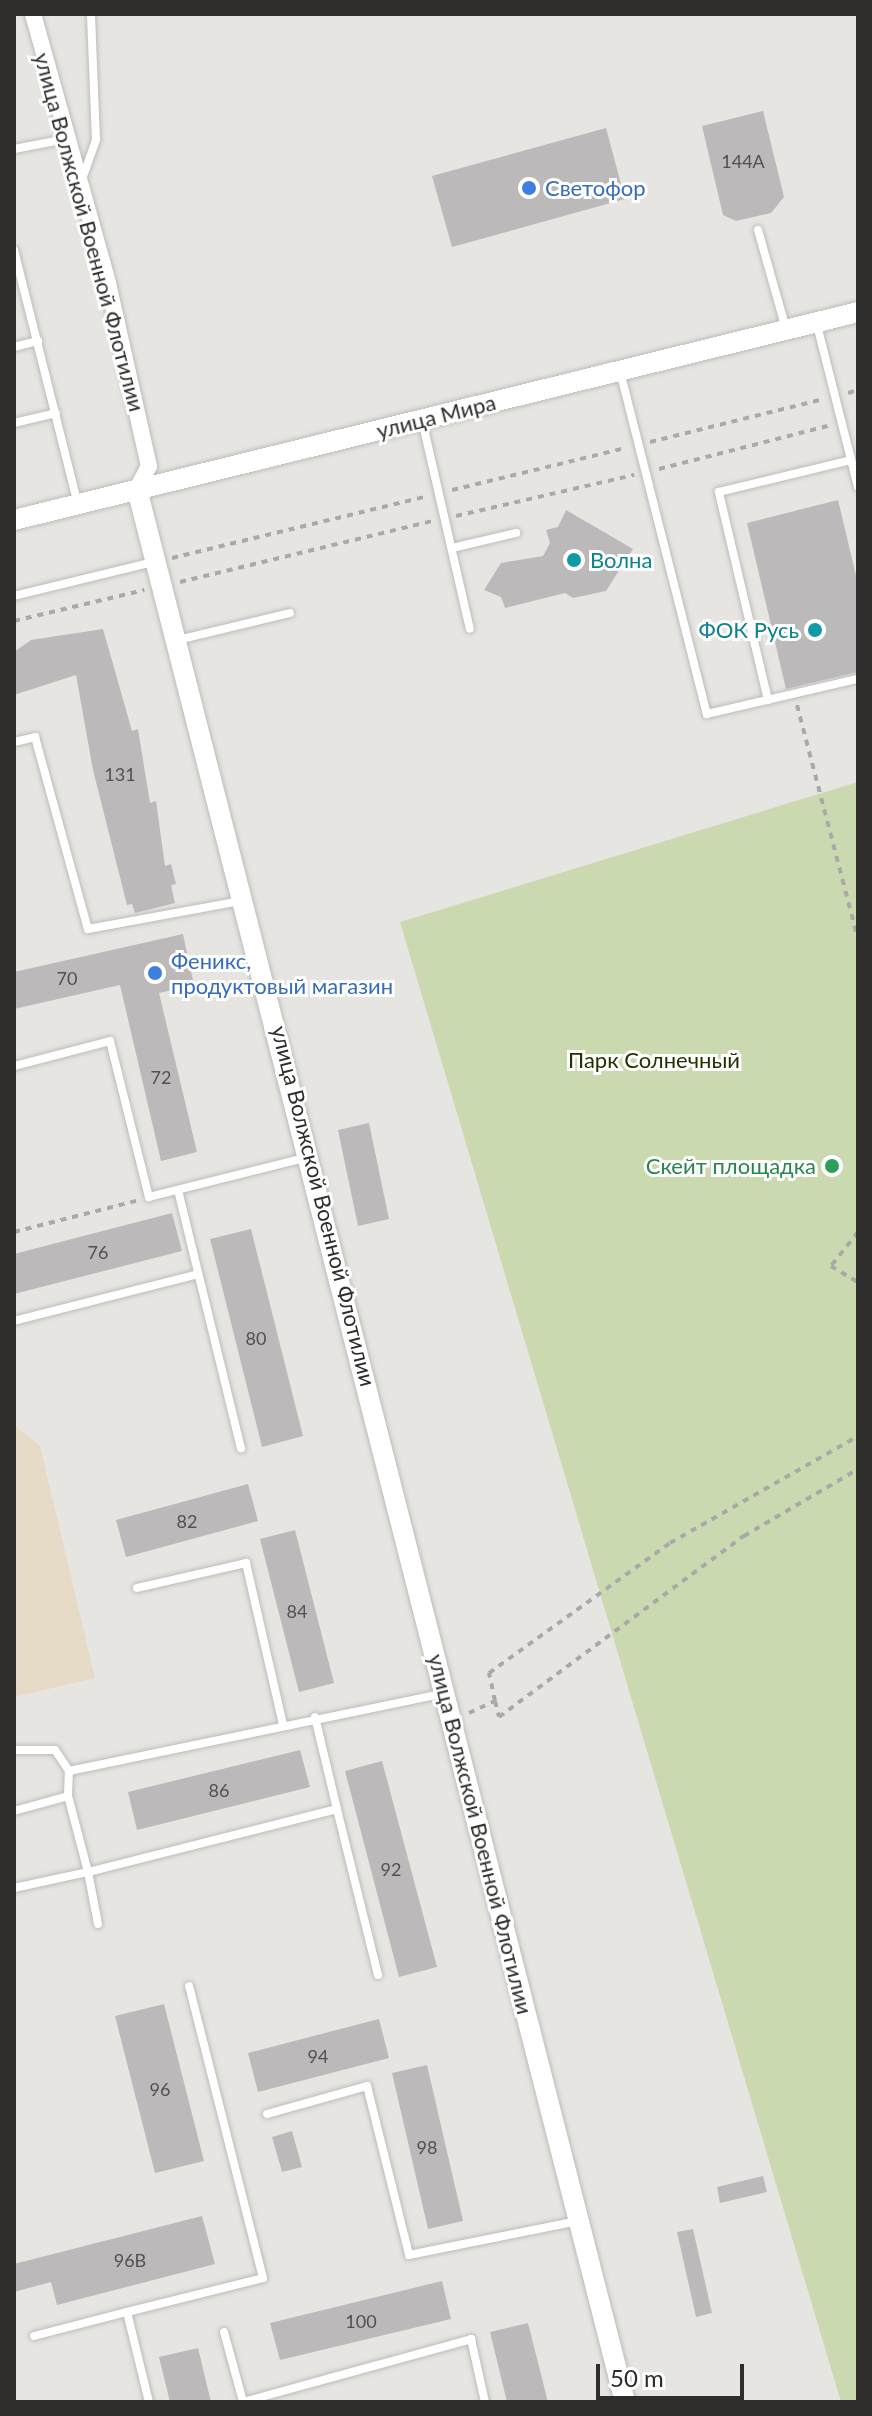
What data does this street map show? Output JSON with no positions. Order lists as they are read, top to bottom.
{
  "streets": {
    "street": ["улица Волжской Военной Флотилии", "улица Мира"]
  },
  "crossings": [
    ["улица Волжской Военной Флотилии", "улица Мира"]
  ],
  "parks": ["Парк Солнечный"],
  "places": [
    "Светофор",
    "Волна",
    "ФОК Русь",
    "Феникс, продуктовый магазин",
    "Скейт площадка"
  ],
  "house_numbers": [
    "144А",
    "131",
    "70",
    "72",
    "76",
    "80",
    "82",
    "84",
    "86",
    "92",
    "94",
    "96",
    "98",
    "96В",
    "100"
  ],
  "scale_bar": "50 m"
}
